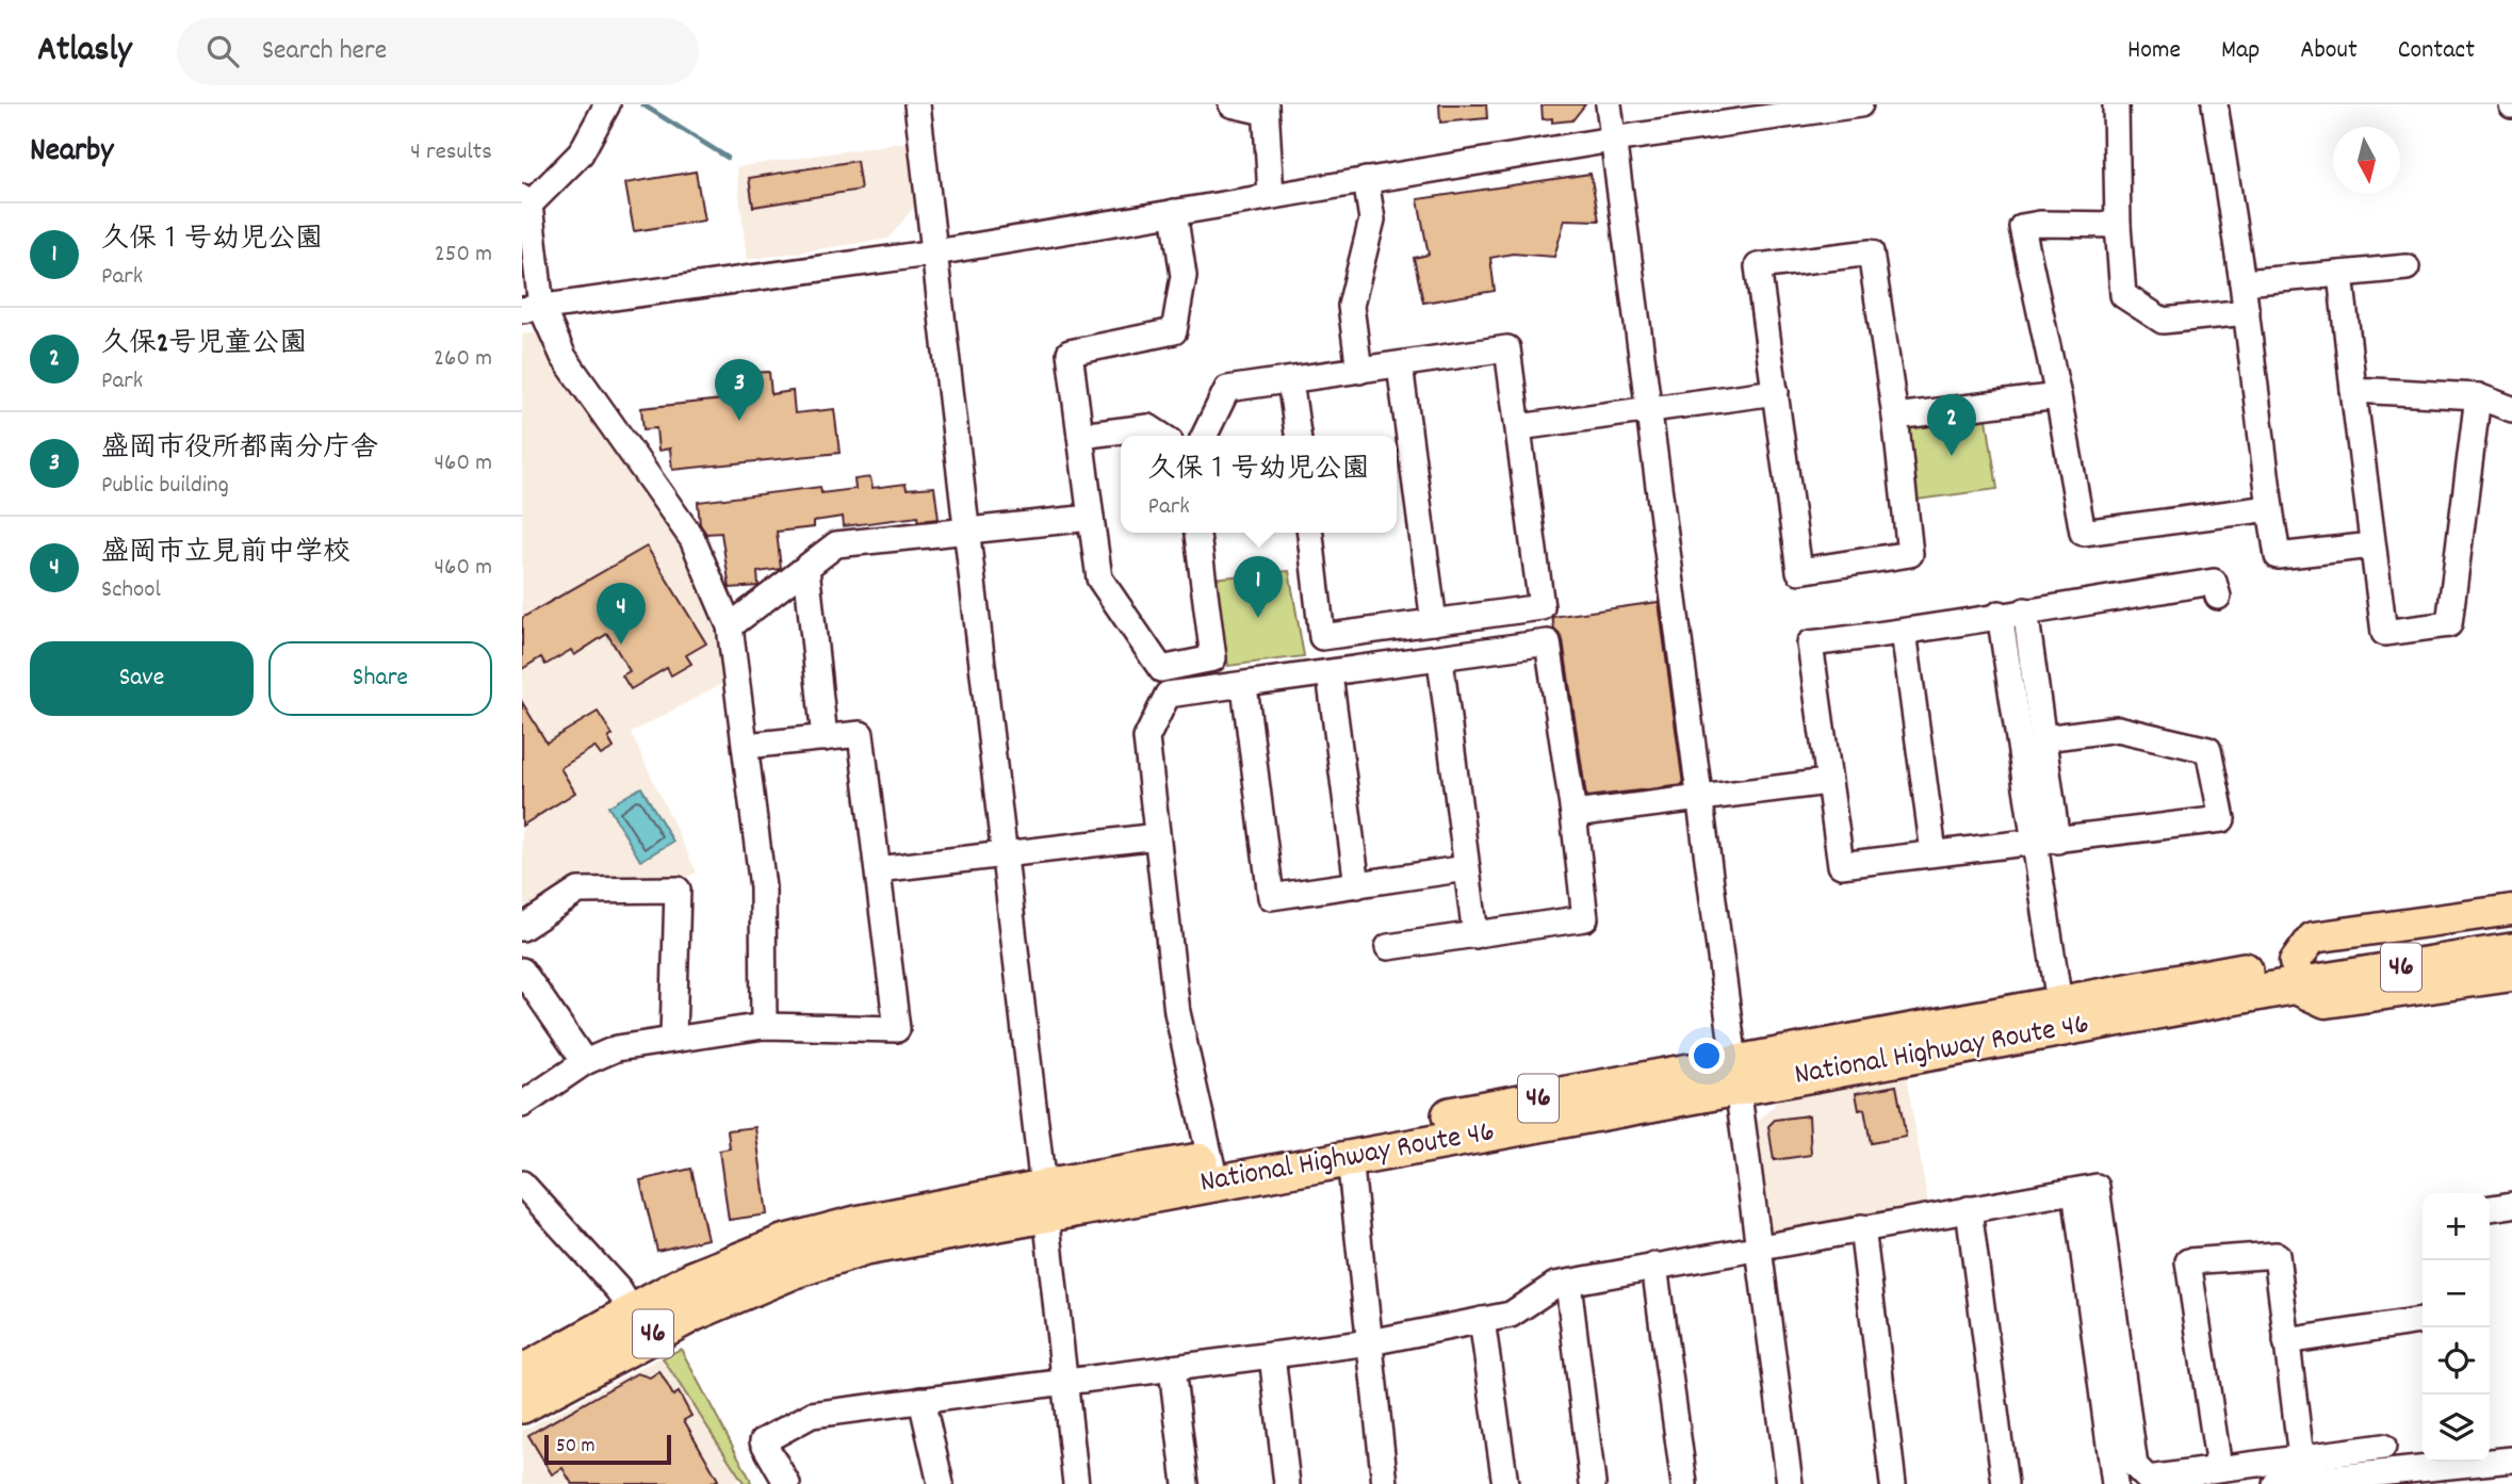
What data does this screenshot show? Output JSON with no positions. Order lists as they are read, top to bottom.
{
  "streets": {
    "highway": ["46", "National Highway Route 46"]
  },
  "scale_bar": "50 m",
  "north": "bottom",
  "page": {
    "header": "Atlasly",
    "search": "Search here",
    "nav": [
      "Home",
      "Map",
      "About",
      "Contact"
    ],
    "heading": ["Nearby", "4 results"],
    "list": [
      {
        "mark": "1",
        "name": "久保１号幼児公園",
        "note": "Park",
        "value": "250 m"
      },
      {
        "mark": "2",
        "name": "久保2号児童公園",
        "note": "Park",
        "value": "260 m"
      },
      {
        "mark": "3",
        "name": "盛岡市役所都南分庁舎",
        "note": "Public building",
        "value": "460 m"
      },
      {
        "mark": "4",
        "name": "盛岡市立見前中学校",
        "note": "School",
        "value": "460 m"
      }
    ],
    "pins": [
      "3",
      "2",
      "1",
      "4"
    ],
    "popup": ["久保１号幼児公園", "Park"],
    "buttons": ["Save", "Share"],
    "map_buttons": ["+", "−"],
    "scale": "50 m"
  }
}
